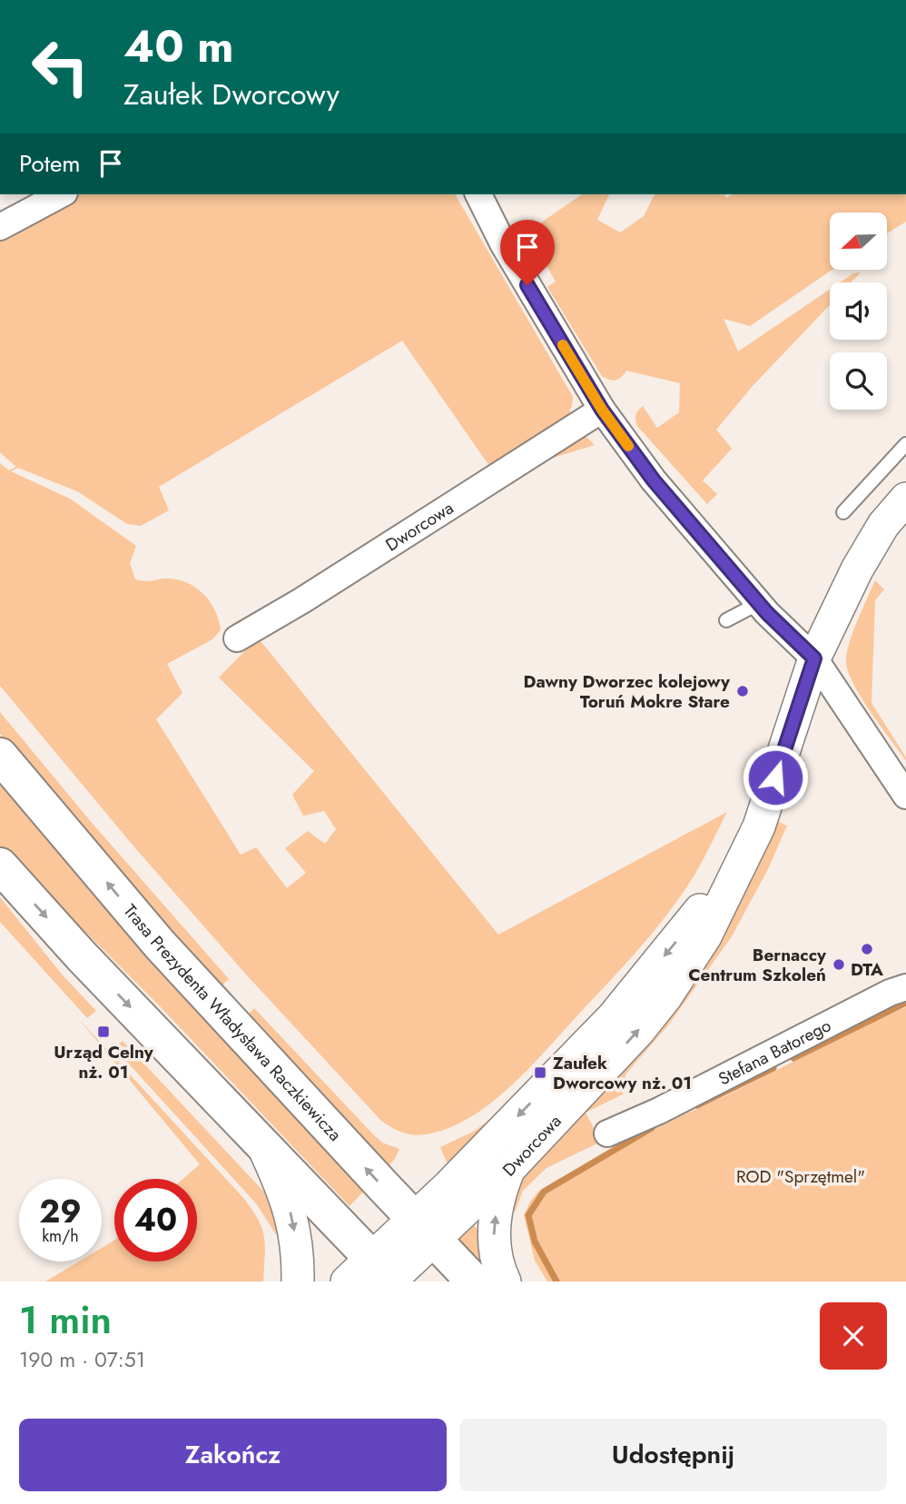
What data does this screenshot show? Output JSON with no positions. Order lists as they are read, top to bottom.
{
  "streets": {
    "main road": ["Trasa Prezydenta Władysława Raczkiewicza"],
    "street": ["Dworcowa", "Stefana Batorego"]
  },
  "crossings": [
    ["Dworcowa", "Trasa Prezydenta Władysława Raczkiewicza"]
  ],
  "parks": ["ROD \"Sprzętmel\""],
  "places": {
    "other": ["Dawny Dworzec kolejowy Toruń Mokre Stare", "DTA", "Bernaccy Centrum Szkoleń"],
    "transit": ["Urząd Celny nż. 01", "Zaułek Dworcowy nż. 01"]
  },
  "north": "left",
  "page": {
    "turn": ["40 m", "Zaułek Dworcowy"],
    "then": "Potem",
    "speed": "29 km/h",
    "limit": "40",
    "heading": ["1 min", "190 m · 07:51"],
    "buttons": ["Zakończ", "Udostępnij"]
  }
}
